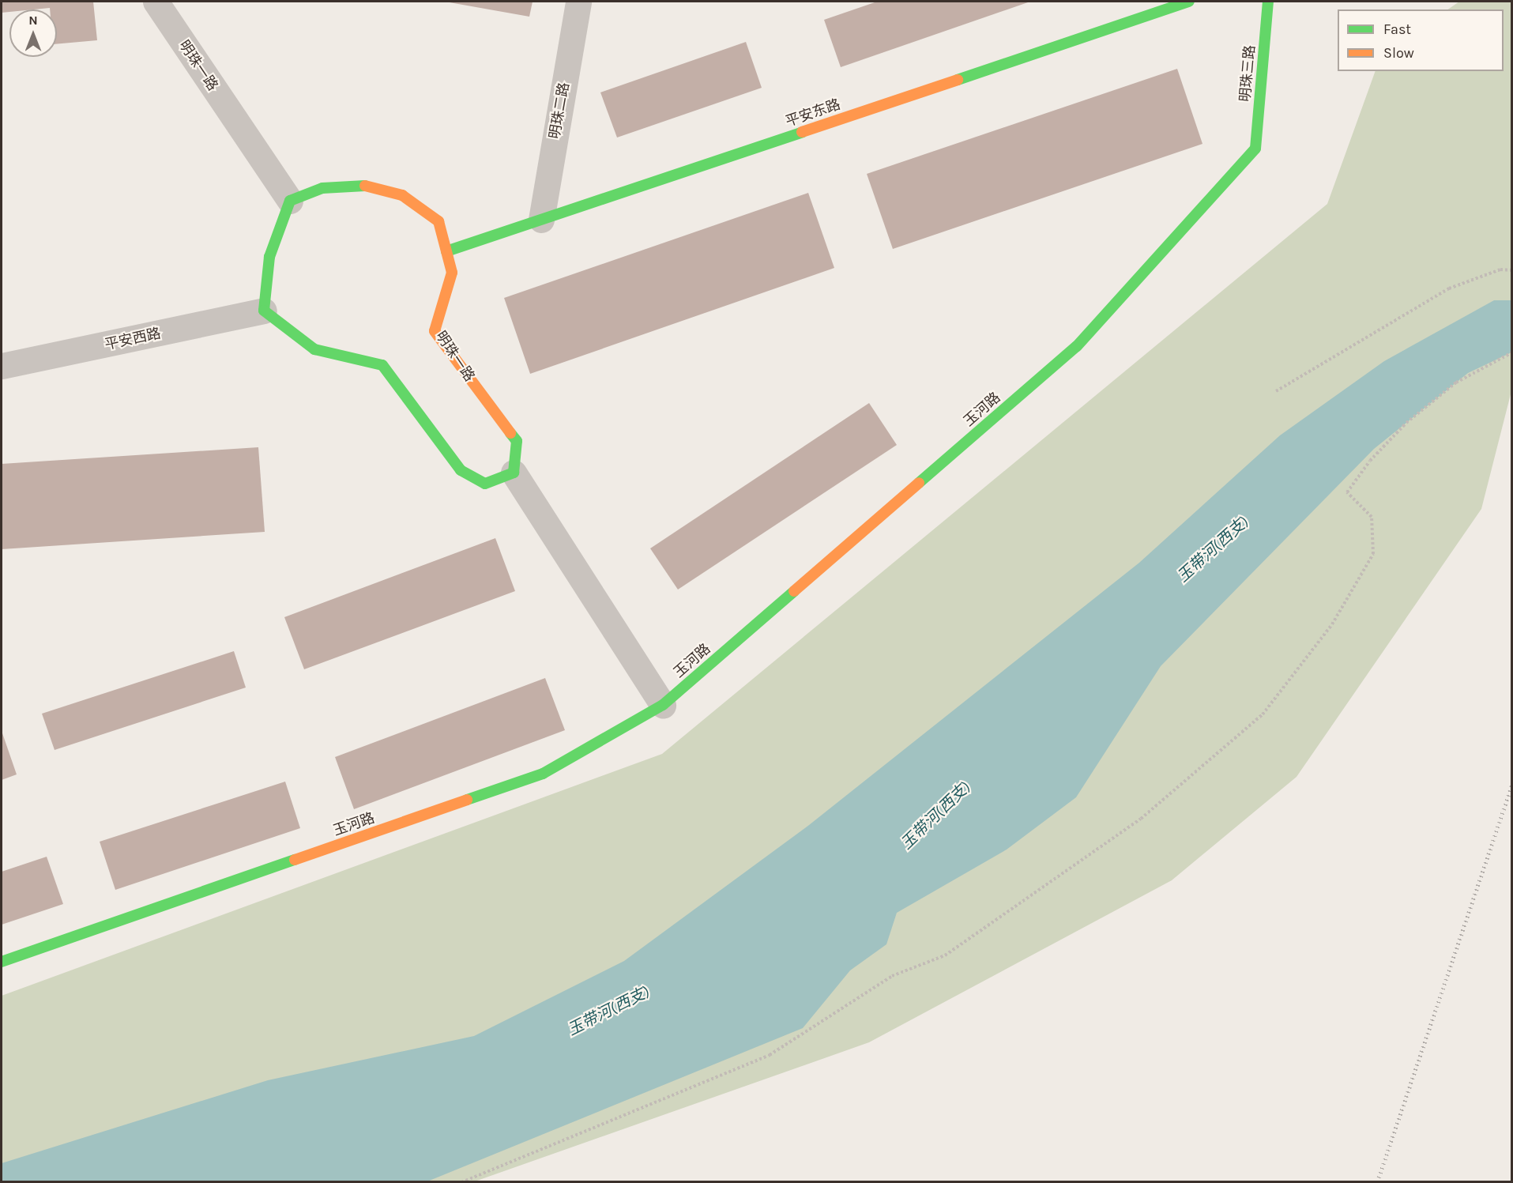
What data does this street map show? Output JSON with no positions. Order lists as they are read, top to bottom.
{
  "streets": {
    "street": [
      "明珠一路",
      "明珠三路",
      "明珠二路",
      "平安东路",
      "平安西路",
      "玉河路"
    ]
  },
  "crossings": [
    ["明珠一路", "平安东路"],
    ["明珠三路", "玉河路"],
    ["明珠二路", "平安东路"]
  ],
  "water": ["玉带河(西支)"],
  "legend": ["Fast", "Slow"],
  "north": "top"
}
